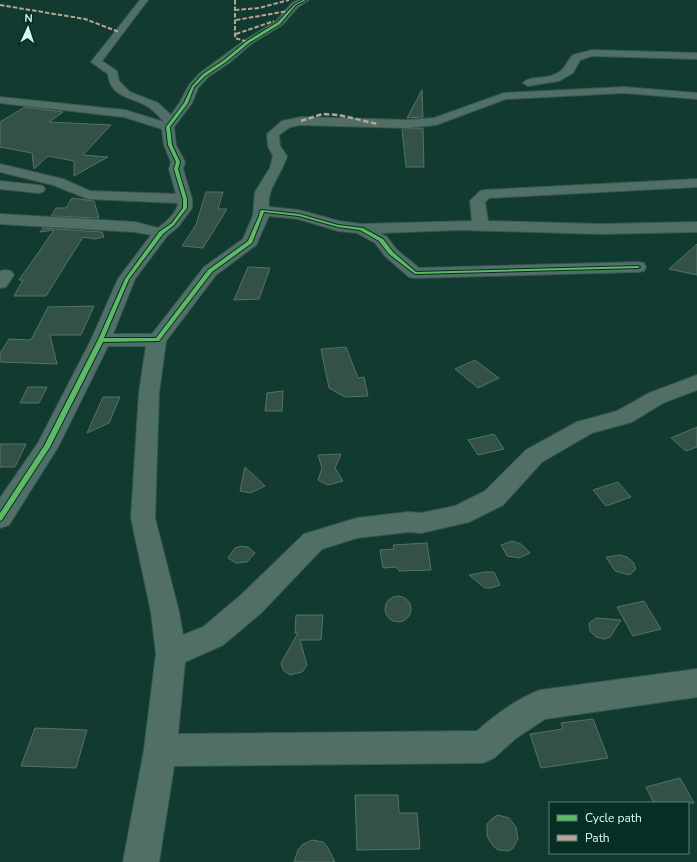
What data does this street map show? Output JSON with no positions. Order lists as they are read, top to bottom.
{
  "legend": ["Cycle path", "Path"],
  "north": "top"
}
